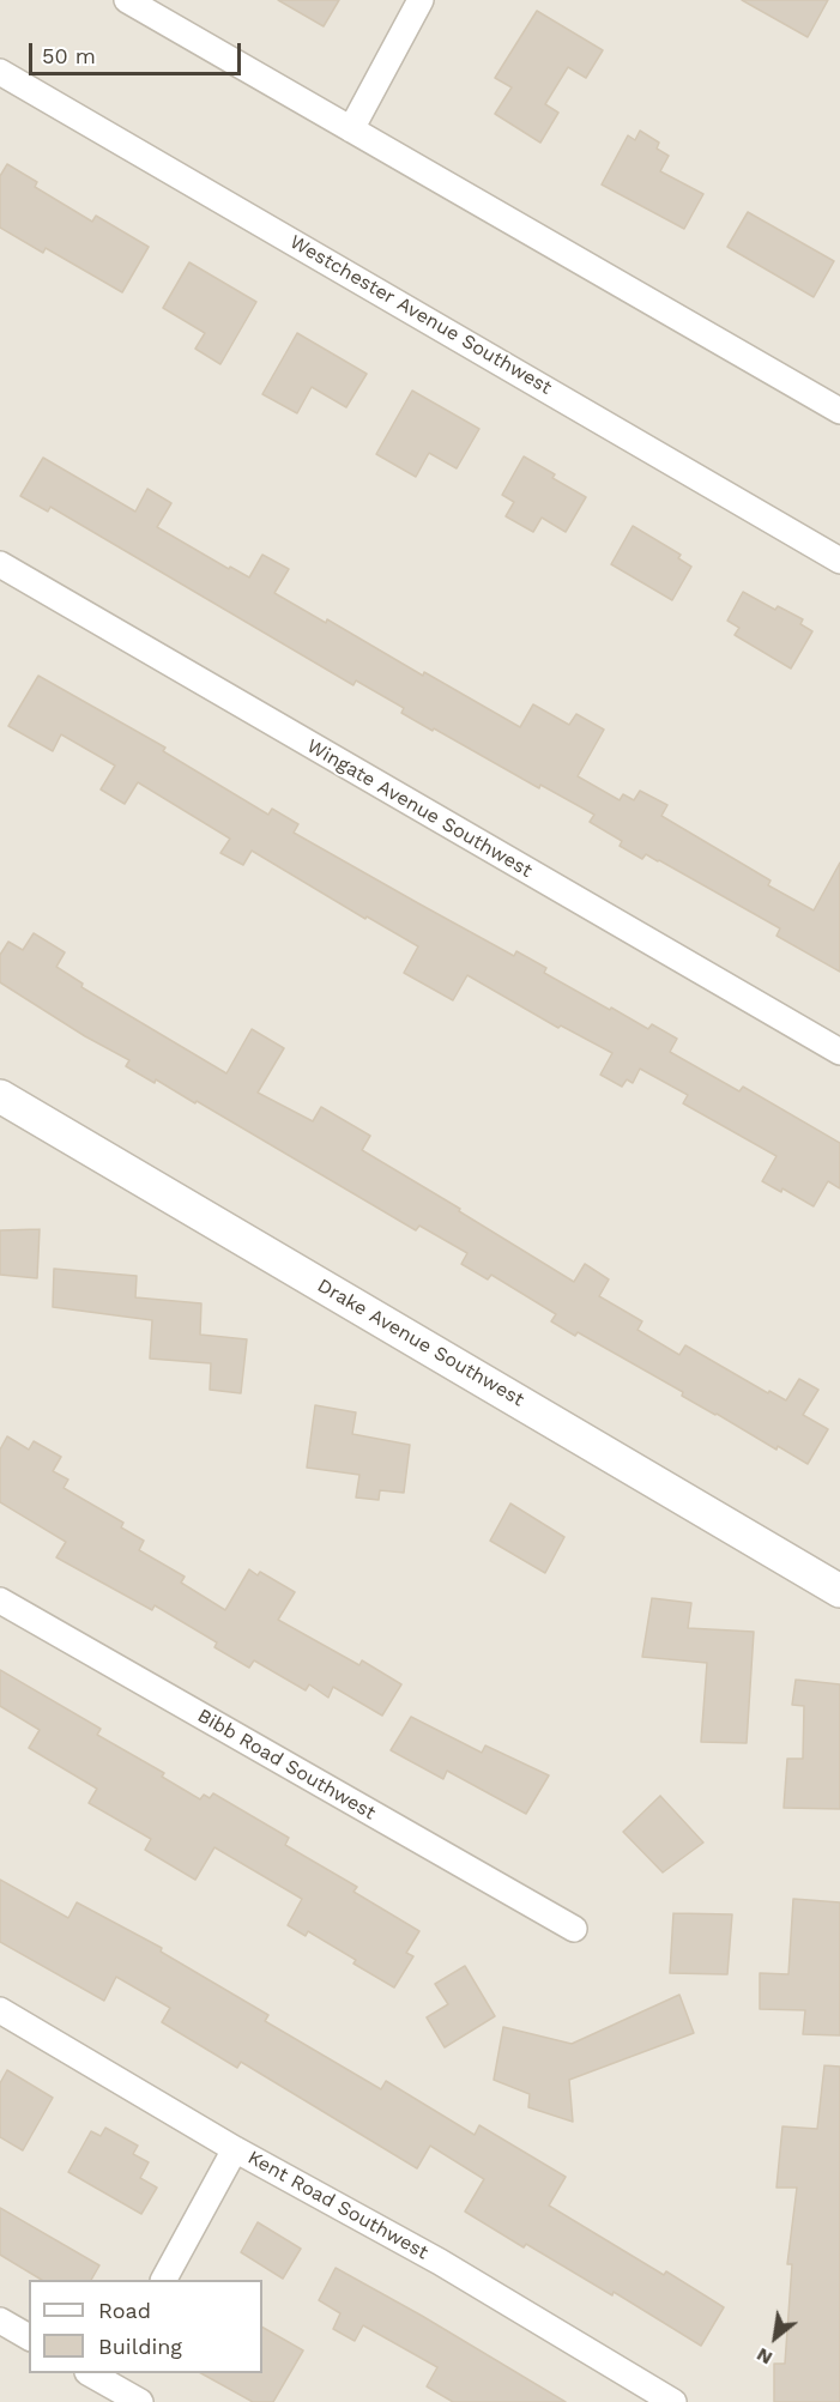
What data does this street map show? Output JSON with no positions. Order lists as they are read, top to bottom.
{
  "streets": {
    "street": [
      "Westchester Avenue Southwest",
      "Wingate Avenue Southwest",
      "Drake Avenue Southwest",
      "Bibb Road Southwest",
      "Kent Road Southwest"
    ]
  },
  "legend": ["Road", "Building"],
  "scale_bar": "50 m",
  "north": "bottom left"
}
